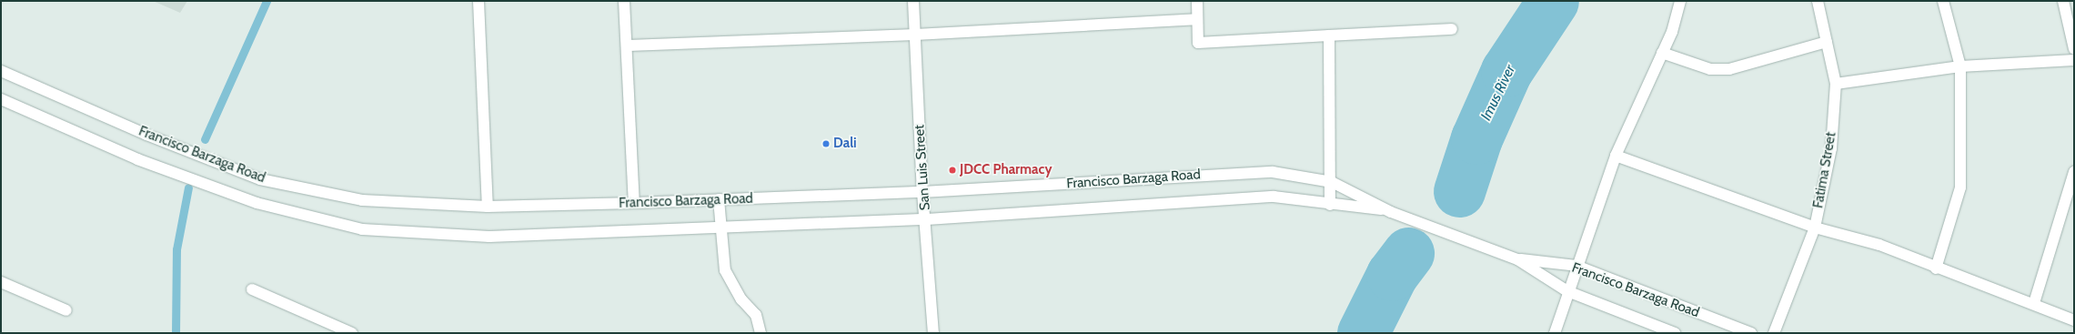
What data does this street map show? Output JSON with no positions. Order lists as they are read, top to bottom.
{
  "streets": {
    "street": ["Francisco Barzaga Road", "San Luis Street", "Fatima Street"]
  },
  "crossings": [
    ["Francisco Barzaga Road", "San Luis Street"]
  ],
  "water": ["Imus River"],
  "places": ["Dali", "JDCC Pharmacy"]
}
